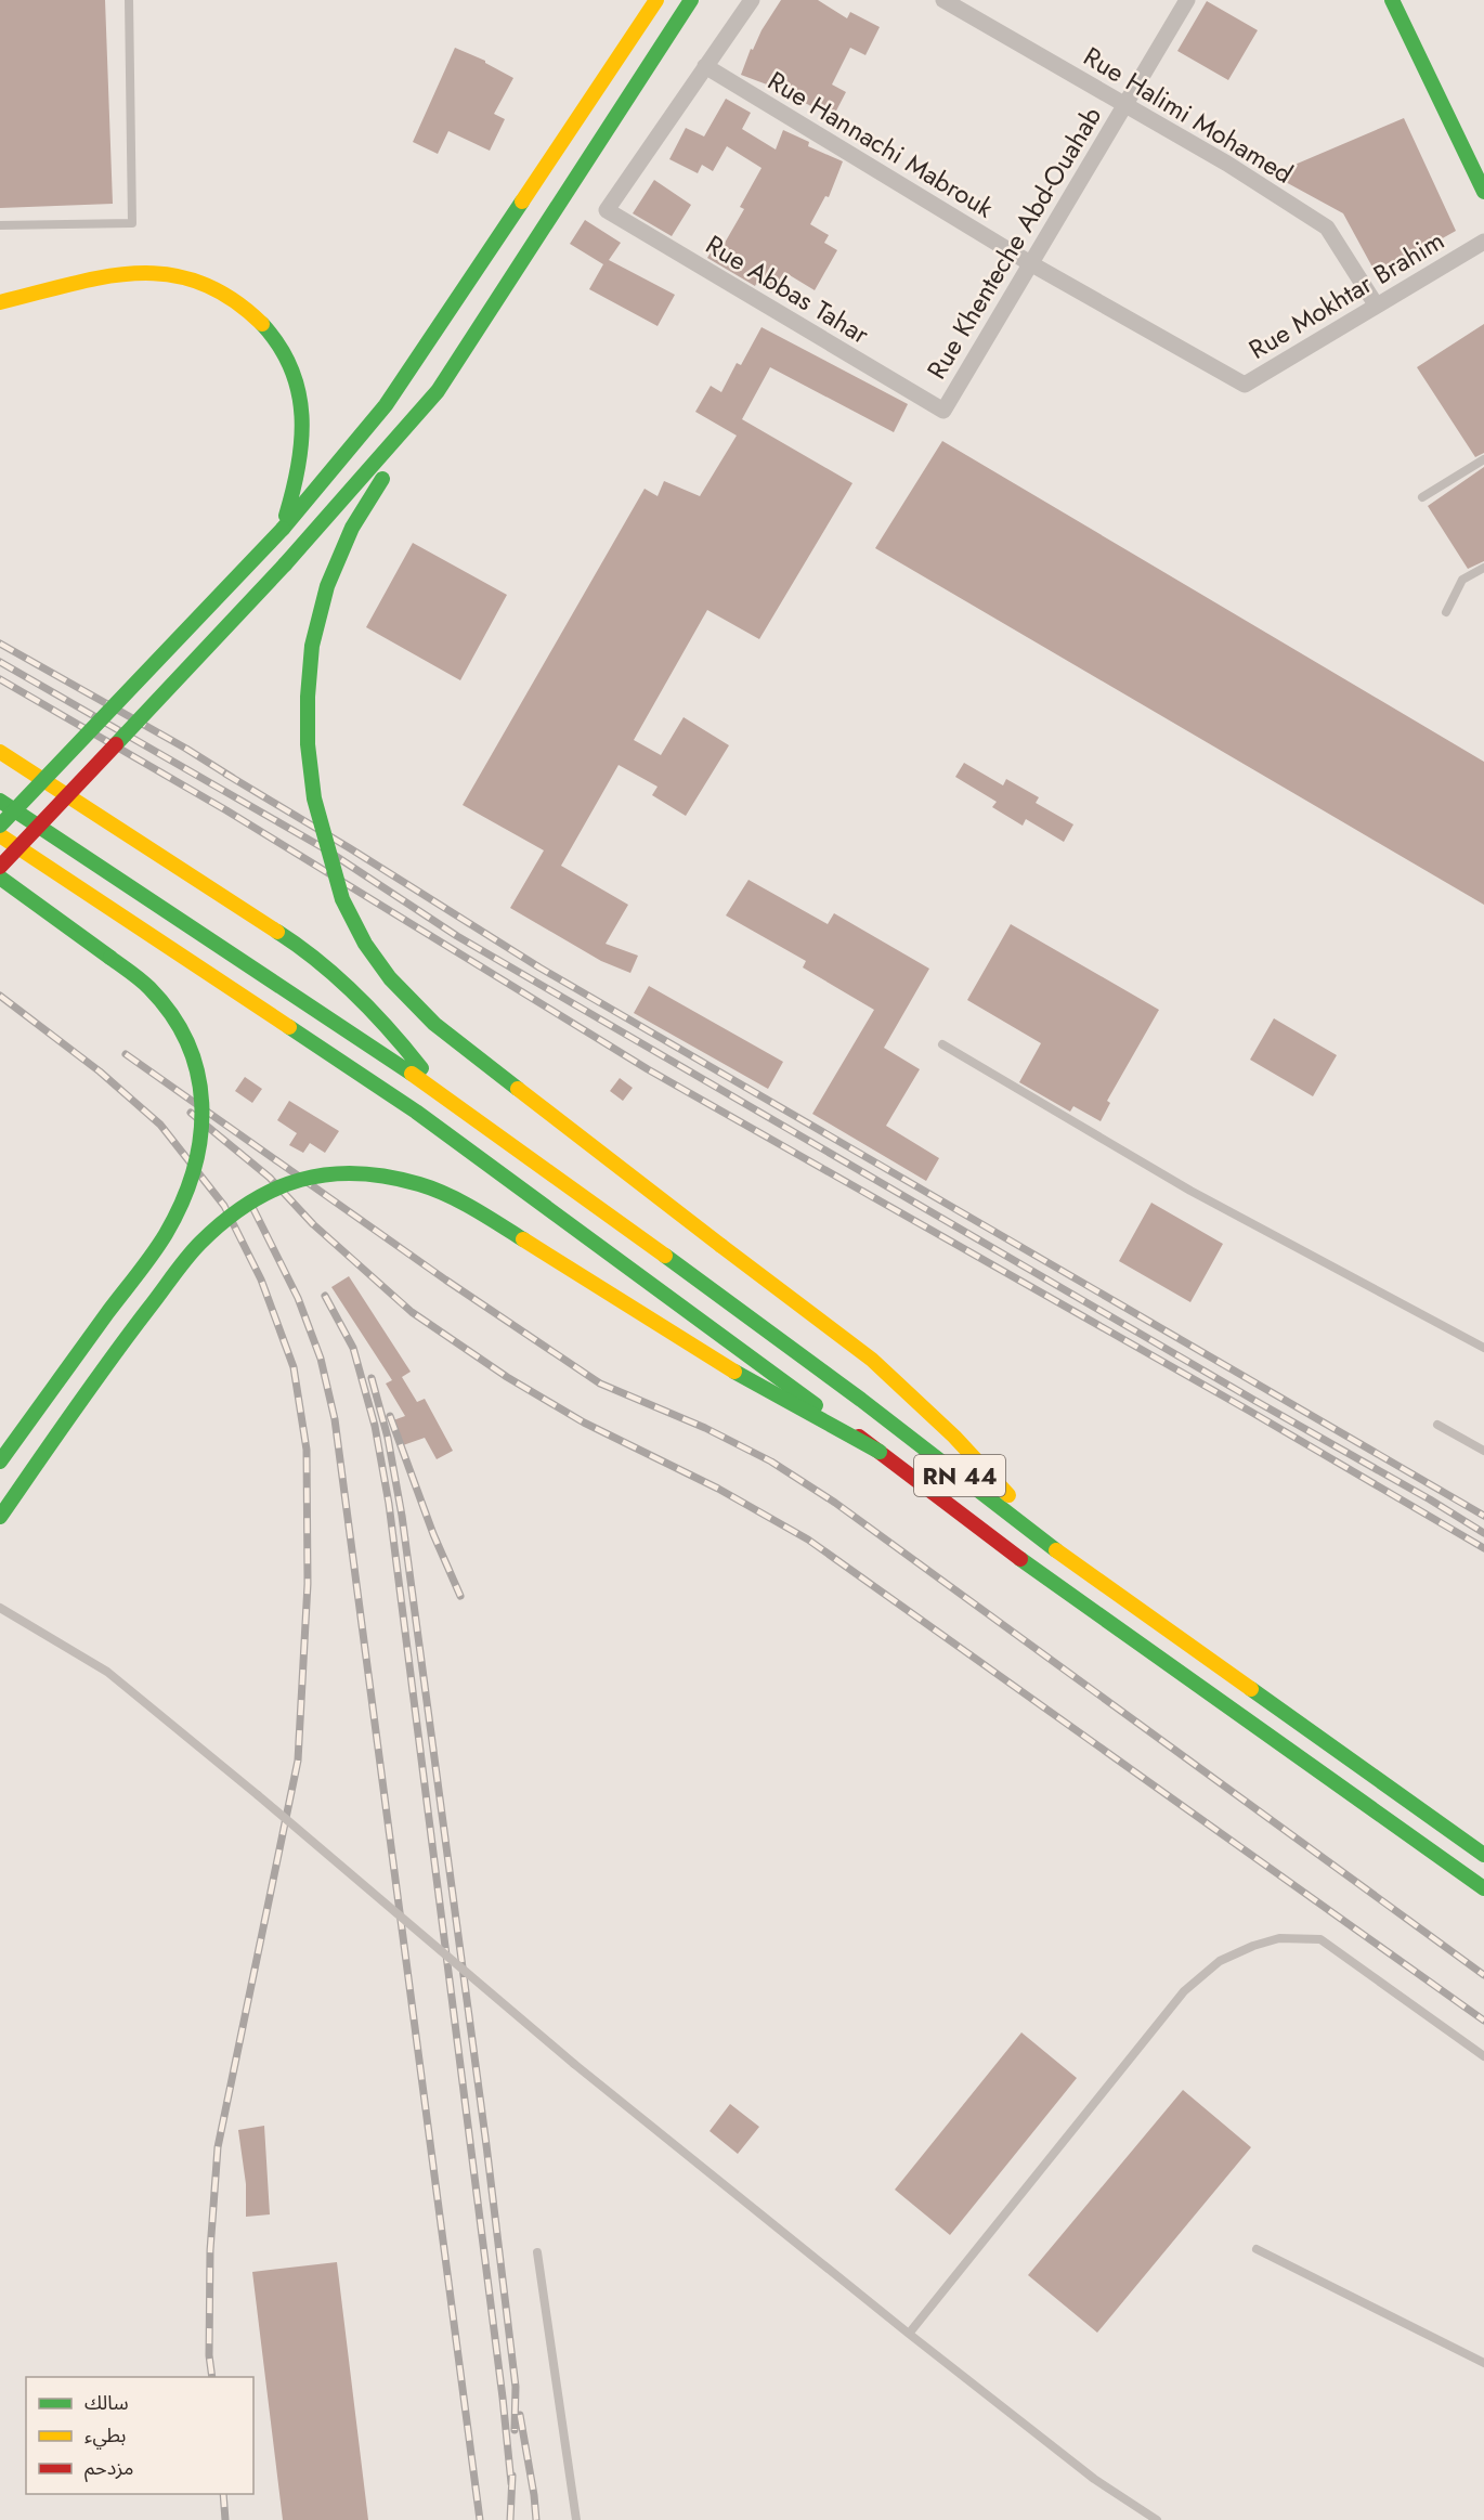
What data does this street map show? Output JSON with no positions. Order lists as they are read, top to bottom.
{
  "streets": {
    "main road": ["RN 44"],
    "street": [
      "Rue Halimi Mohamed",
      "Rue Hannachi Mabrouk",
      "Rue Khenteche Abd-Ouahab",
      "Rue Abbas Tahar",
      "Rue Mokhtar Brahim"
    ]
  },
  "crossings": [
    ["Rue Halimi Mohamed", "Rue Khenteche Abd-Ouahab"],
    ["Rue Halimi Mohamed", "Rue Mokhtar Brahim"],
    ["Rue Hannachi Mabrouk", "Rue Khenteche Abd-Ouahab"],
    ["Rue Hannachi Mabrouk", "Rue Abbas Tahar"],
    ["Rue Hannachi Mabrouk", "Rue Mokhtar Brahim"],
    ["Rue Khenteche Abd-Ouahab", "Rue Abbas Tahar"],
    ["Rue Khenteche Abd-Ouahab", "Rue Mokhtar Brahim"]
  ],
  "legend": ["سالك", "بطيء", "مزدحم"]
}
